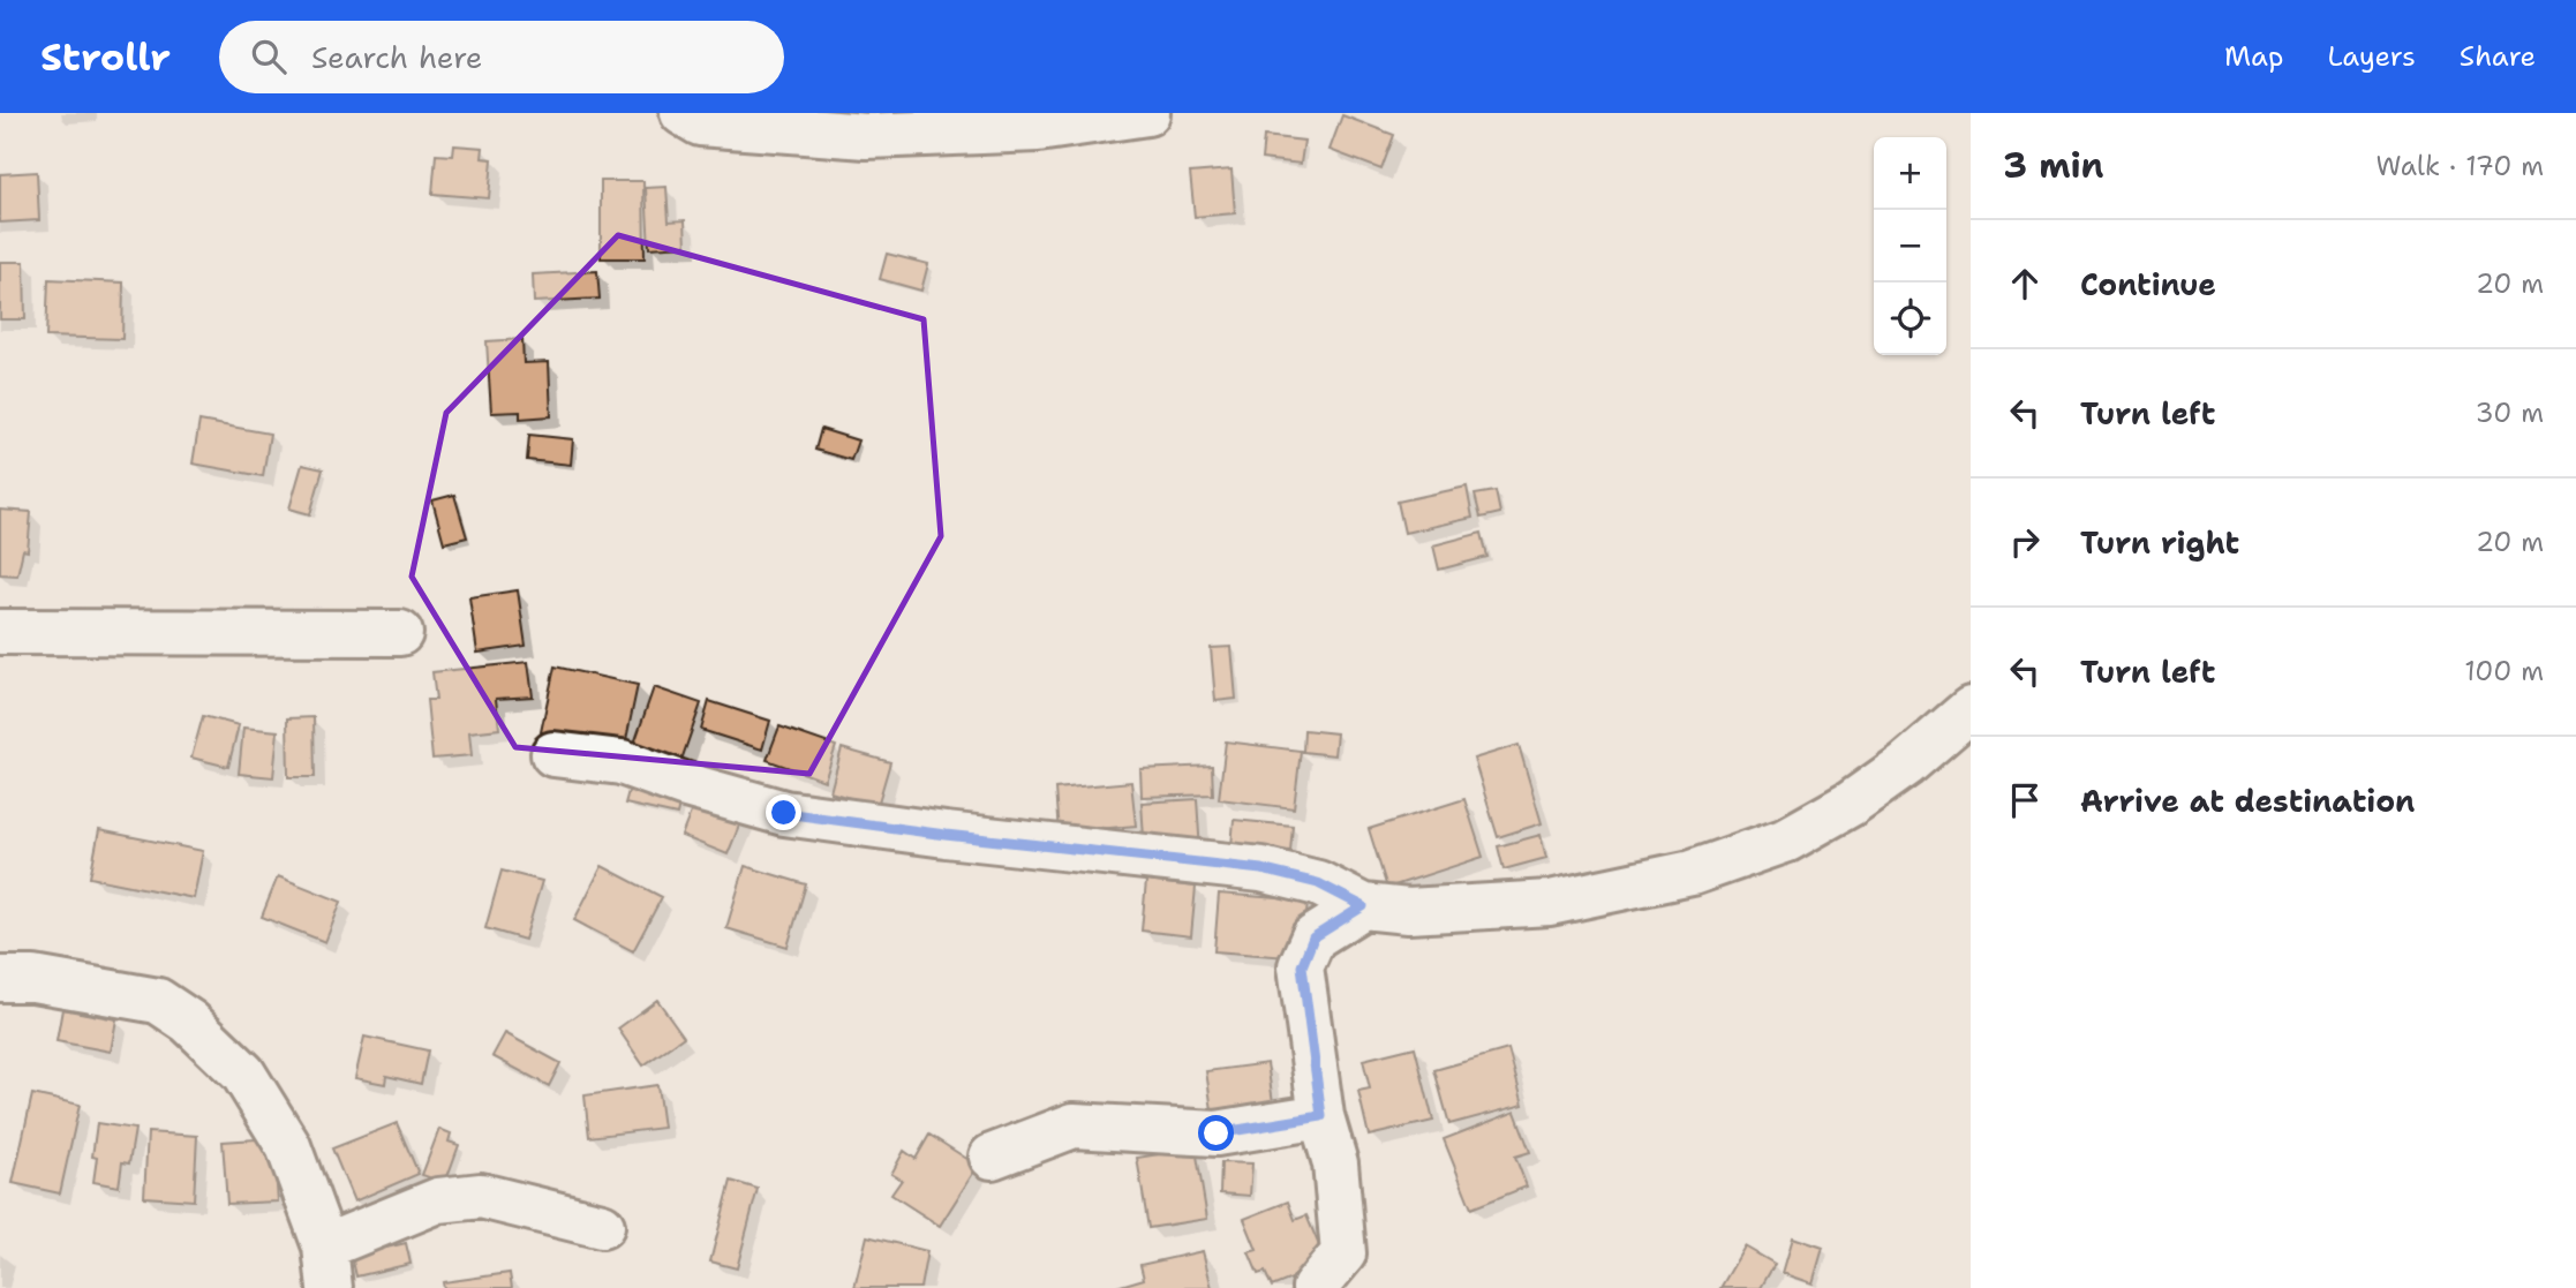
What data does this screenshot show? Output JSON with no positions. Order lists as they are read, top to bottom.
{
  "page": {
    "header": "Strollr",
    "search": "Search here",
    "nav": ["Map", "Layers", "Share"],
    "heading": ["3 min", "Walk · 170 m"],
    "map_buttons": ["+", "−"],
    "list": [
      ["Continue", "20 m"],
      ["Turn left", "30 m"],
      ["Turn right", "20 m"],
      ["Turn left", "100 m"],
      "Arrive at destination"
    ]
  }
}
